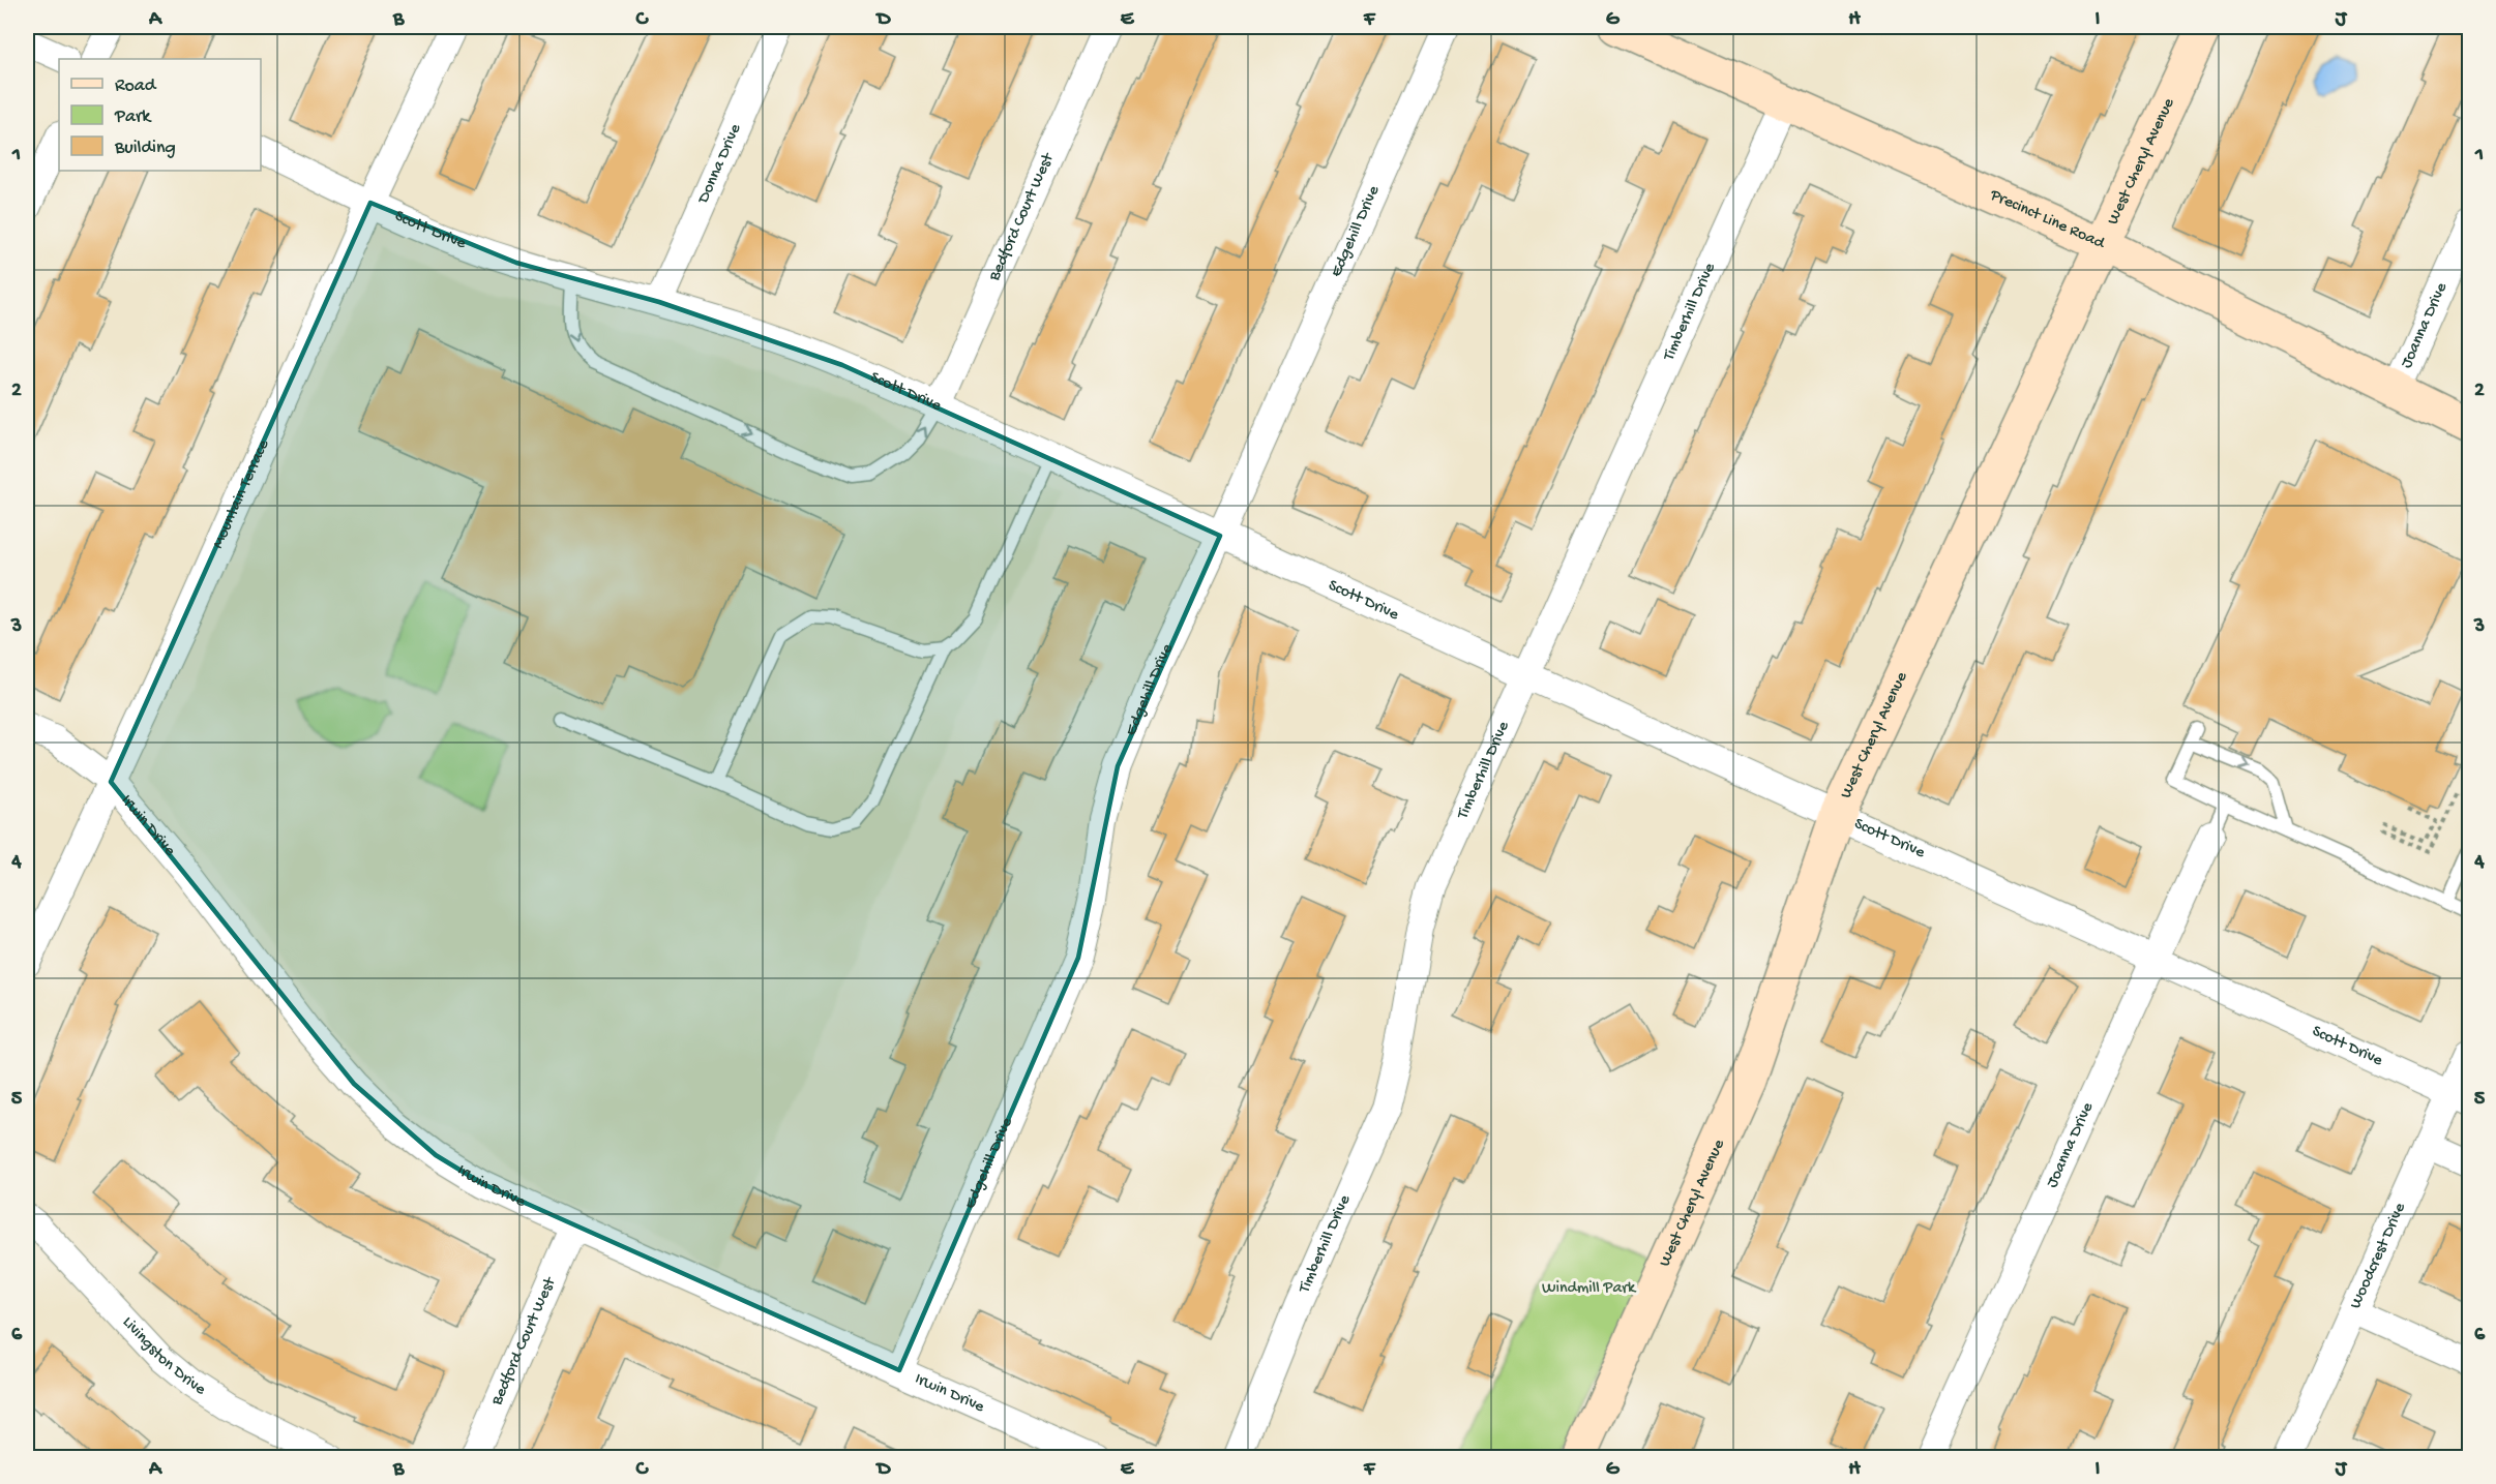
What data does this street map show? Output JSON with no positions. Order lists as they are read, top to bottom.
{
  "streets": {
    "street": [
      "West Cheryl Avenue",
      "Donna Drive",
      "Bedford Court West",
      "Precinct Line Road",
      "Scott Drive",
      "Edgehill Drive",
      "Timberhill Drive",
      "Joanna Drive",
      "Mountain Terrace",
      "Irwin Drive",
      "Woodcrest Drive",
      "Livingston Drive"
    ]
  },
  "crossings": [
    ["West Cheryl Avenue", "Precinct Line Road"],
    ["West Cheryl Avenue", "Scott Drive"],
    ["Donna Drive", "Scott Drive"],
    ["Bedford Court West", "Scott Drive"],
    ["Bedford Court West", "Irwin Drive"],
    ["Precinct Line Road", "Timberhill Drive"],
    ["Precinct Line Road", "Joanna Drive"],
    ["Scott Drive", "Edgehill Drive"],
    ["Scott Drive", "Timberhill Drive"],
    ["Scott Drive", "Joanna Drive"],
    ["Scott Drive", "Mountain Terrace"],
    ["Scott Drive", "Woodcrest Drive"],
    ["Edgehill Drive", "Irwin Drive"],
    ["Mountain Terrace", "Irwin Drive"]
  ],
  "parks": ["Windmill Park"],
  "legend": ["Road", "Park", "Building"],
  "grid": {
    "columns": [
      "A",
      "B",
      "C",
      "D",
      "E",
      "F",
      "G",
      "H",
      "I",
      "J"
    ],
    "rows": [
      "1",
      "2",
      "3",
      "4",
      "5",
      "6"
    ]
  }
}
